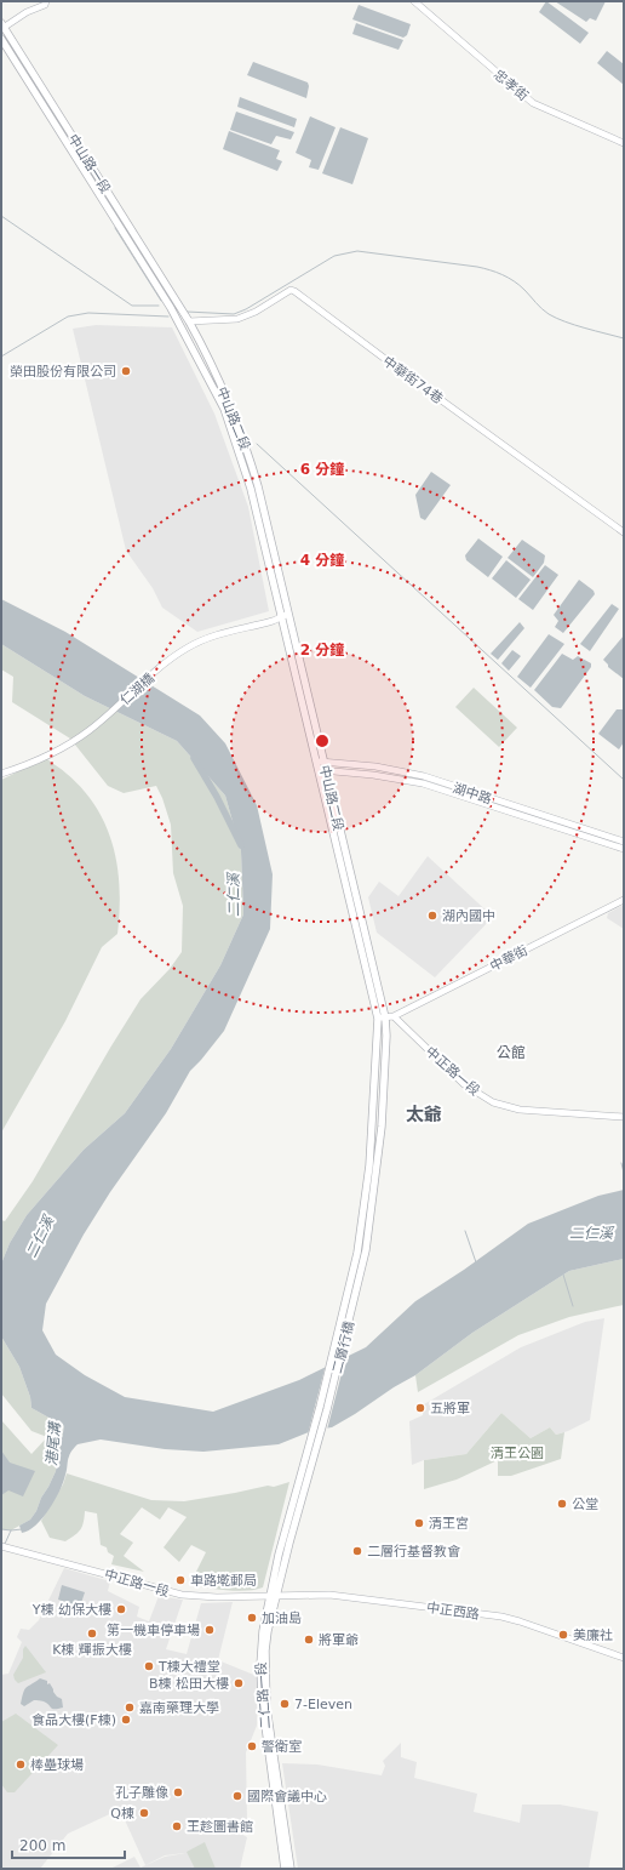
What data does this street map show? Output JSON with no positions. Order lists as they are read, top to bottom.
{
  "streets": {
    "main road": [
      "中山路一段",
      "中山路二段",
      "二層行橋",
      "二仁路一段"
    ],
    "street": [
      "忠孝街",
      "中華街74巷",
      "仁湖橋",
      "湖中路",
      "中華街",
      "中正路一段",
      "中正西路"
    ]
  },
  "crossings": [
    ["中山路一段", "中山路二段"],
    ["中華街74巷", "中山路二段"],
    ["中山路二段", "仁湖橋"],
    ["中山路二段", "湖中路"],
    ["中山路二段", "二層行橋"],
    ["中華街", "中正路一段"],
    ["中正路一段", "中正西路"],
    ["中正路一段", "二仁路一段"],
    ["二層行橋", "二仁路一段"],
    ["中正西路", "二仁路一段"]
  ],
  "districts": ["公館", "太爺"],
  "water": ["二仁溪", "港尾溝"],
  "parks": ["清王公園"],
  "places": [
    "榮田股份有限公司",
    "湖內國中",
    "五將軍",
    "公堂",
    "清王宮",
    "二層行基督教會",
    "車路墘郵局",
    "Y棟 幼保大樓",
    "加油島",
    "第一機車停車場",
    "K棟 輝振大樓",
    "美廉社",
    "將軍爺",
    "T棟大禮堂",
    "B棟 松田大樓",
    "7-Eleven",
    "嘉南藥理大學",
    "食品大樓(F棟)",
    "警衛室",
    "棒壘球場",
    "孔子雕像",
    "國際會議中心",
    "Q棟",
    "王趁圖書館"
  ],
  "scale_bar": "200 m",
  "rings": ["6 分鐘", "4 分鐘", "2 分鐘"]
}
